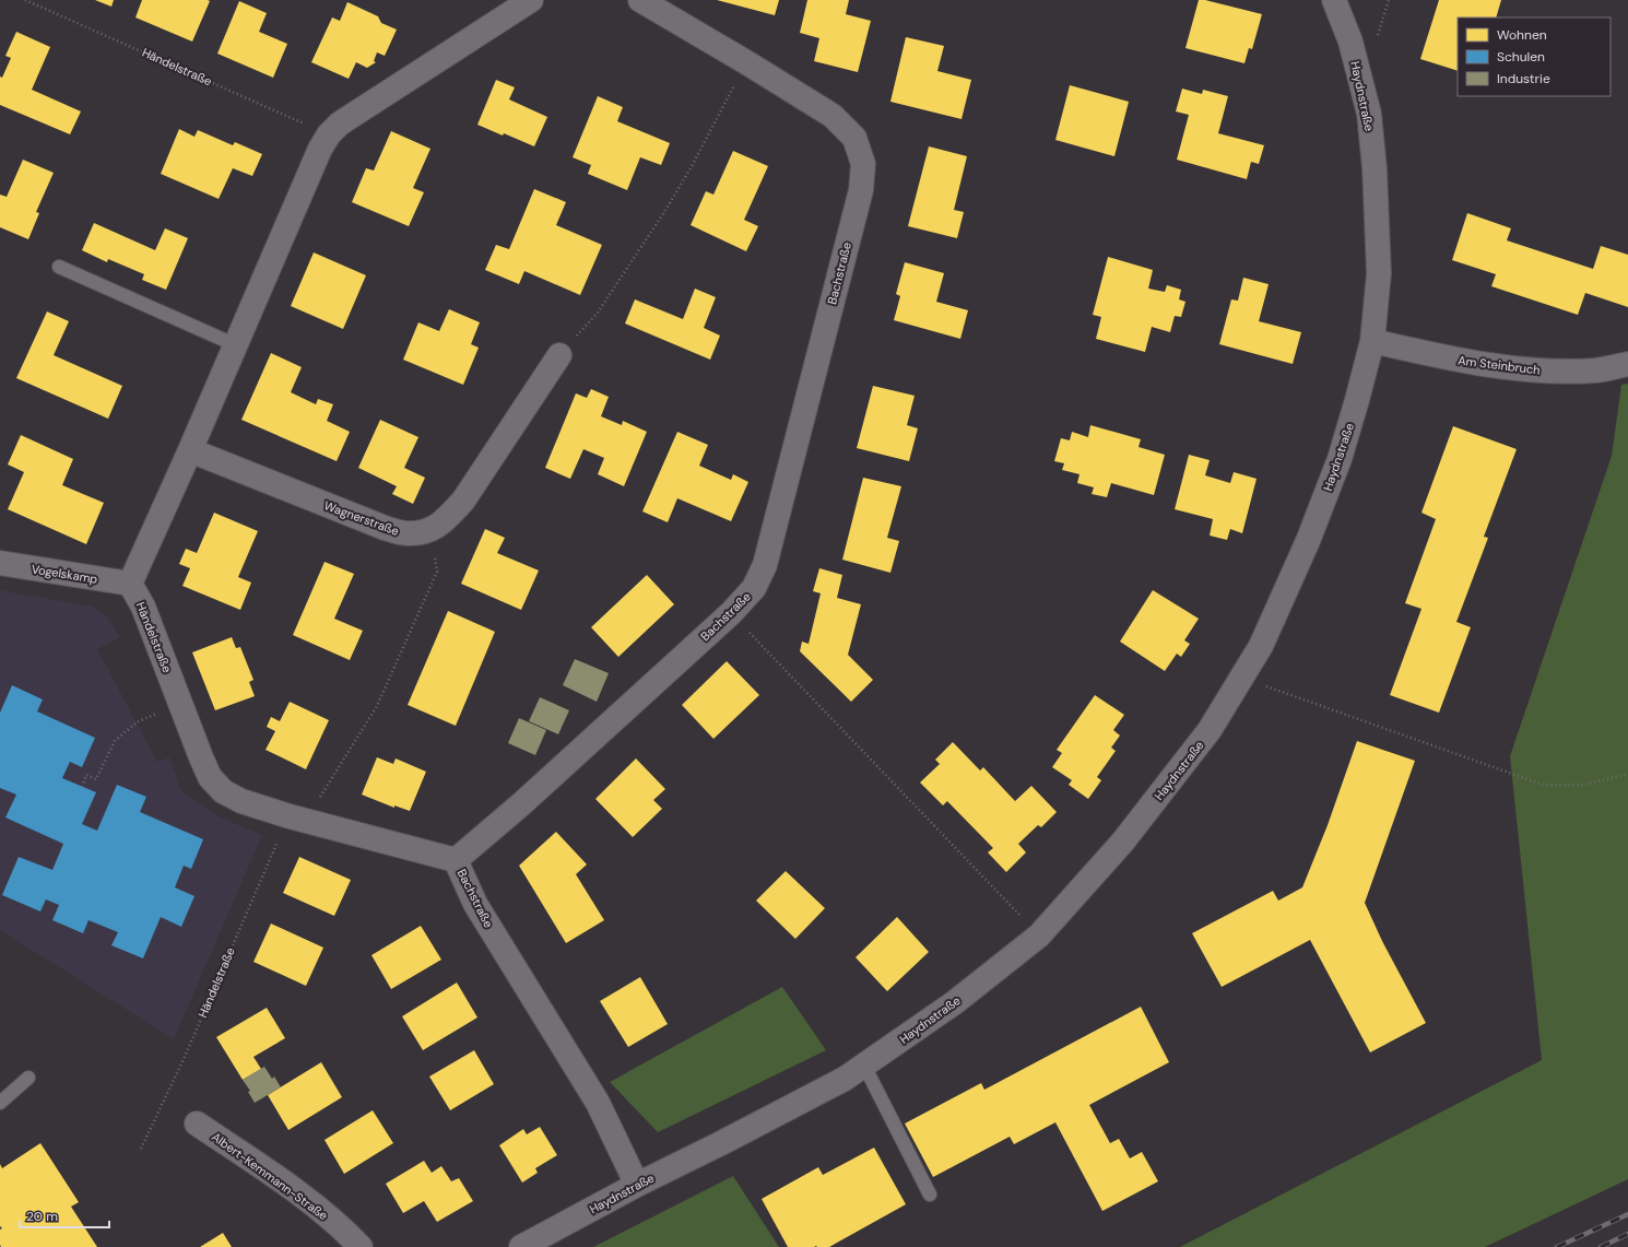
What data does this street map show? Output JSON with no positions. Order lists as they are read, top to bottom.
{
  "streets": {
    "street": [
      "Händelstraße",
      "Haydnstraße",
      "Bachstraße",
      "Am Steinbruch",
      "Wagnerstraße",
      "Vogelskamp",
      "Albert-Kemmann-Straße"
    ]
  },
  "crossings": [
    ["Händelstraße", "Bachstraße"],
    ["Händelstraße", "Vogelskamp"],
    ["Haydnstraße", "Bachstraße"],
    ["Haydnstraße", "Am Steinbruch"]
  ],
  "legend": ["Wohnen", "Schulen", "Industrie"],
  "scale_bar": "20 m"
}
